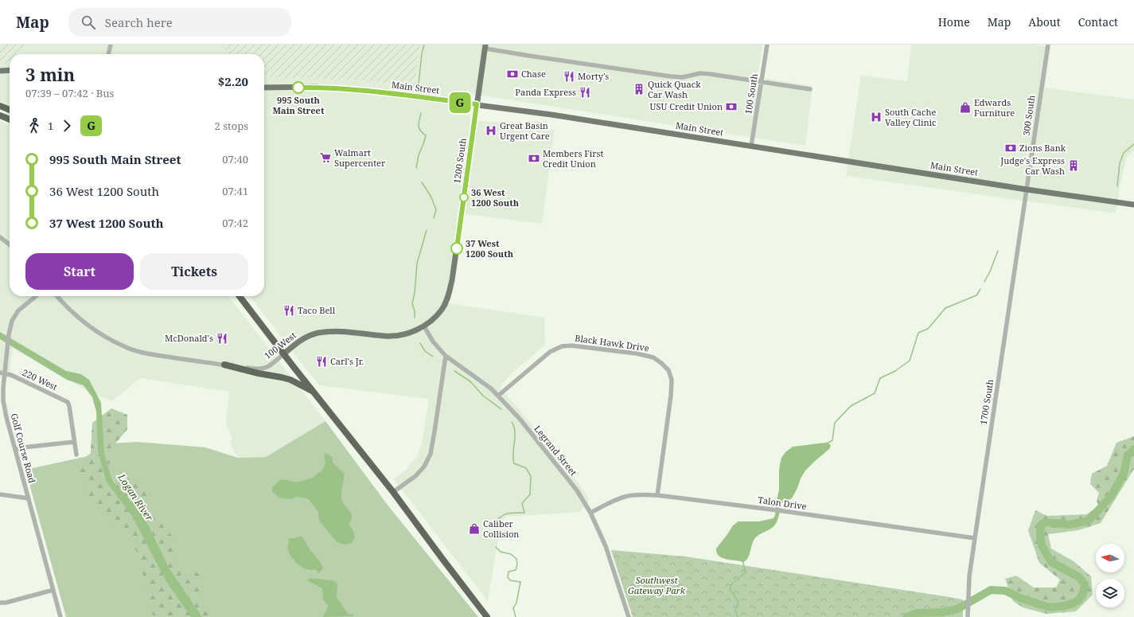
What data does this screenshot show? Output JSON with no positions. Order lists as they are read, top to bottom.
{
  "streets": {
    "main road": ["Main Street", "1200 South", "100 West"],
    "street": [
      "100 South",
      "300 South",
      "Black Hawk Drive",
      "220 West",
      "1700 South",
      "Golf Course Road",
      "Legrand Street",
      "Talon Drive"
    ]
  },
  "crossings": [
    ["Main Street", "100 South"],
    ["Main Street", "300 South"],
    ["Main Street", "1200 South"],
    ["Main Street", "1700 South"],
    ["300 South", "1700 South"],
    ["1200 South", "100 West"],
    ["Black Hawk Drive", "Legrand Street"],
    ["Black Hawk Drive", "Talon Drive"],
    ["100 West", "Legrand Street"],
    ["220 West", "Golf Course Road"],
    ["1700 South", "Talon Drive"],
    ["Legrand Street", "Talon Drive"]
  ],
  "water": ["Logan River"],
  "parks": ["Southwest Gateway Park"],
  "places": {
    "bank": [
      "Chase",
      "USU Credit Union",
      "Zions Bank",
      "Members First Credit Union"
    ],
    "restaurant": [
      "Morty's",
      "Panda Express",
      "Taco Bell",
      "McDonald's",
      "Carl's Jr."
    ],
    "other": ["995 South Main Street", "36 West 1200 South", "37 West 1200 South"],
    "building": ["Quick Quack Car Wash", "Judge's Express Car Wash"],
    "shop": ["Edwards Furniture", "Caliber Collision"],
    "hospital": ["South Cache Valley Clinic", "Great Basin Urgent Care"],
    "supermarket": ["Walmart Supercenter"]
  },
  "lines": ["bus line G"],
  "north": "left",
  "page": {
    "header": "Map",
    "search": "Search here",
    "nav": [
      "Home",
      "Map",
      "About",
      "Contact"
    ],
    "on_map": "G",
    "heading": ["3 min", "07:39 – 07:42 · Bus", "$2.20"],
    "legs": ["1", "G", "2 stops"],
    "list": [
      {
        "name": "995 South Main Street",
        "value": "07:40"
      },
      {
        "name": "36 West 1200 South",
        "value": "07:41"
      },
      {
        "name": "37 West 1200 South",
        "value": "07:42"
      }
    ],
    "buttons": ["Start", "Tickets"]
  }
}
